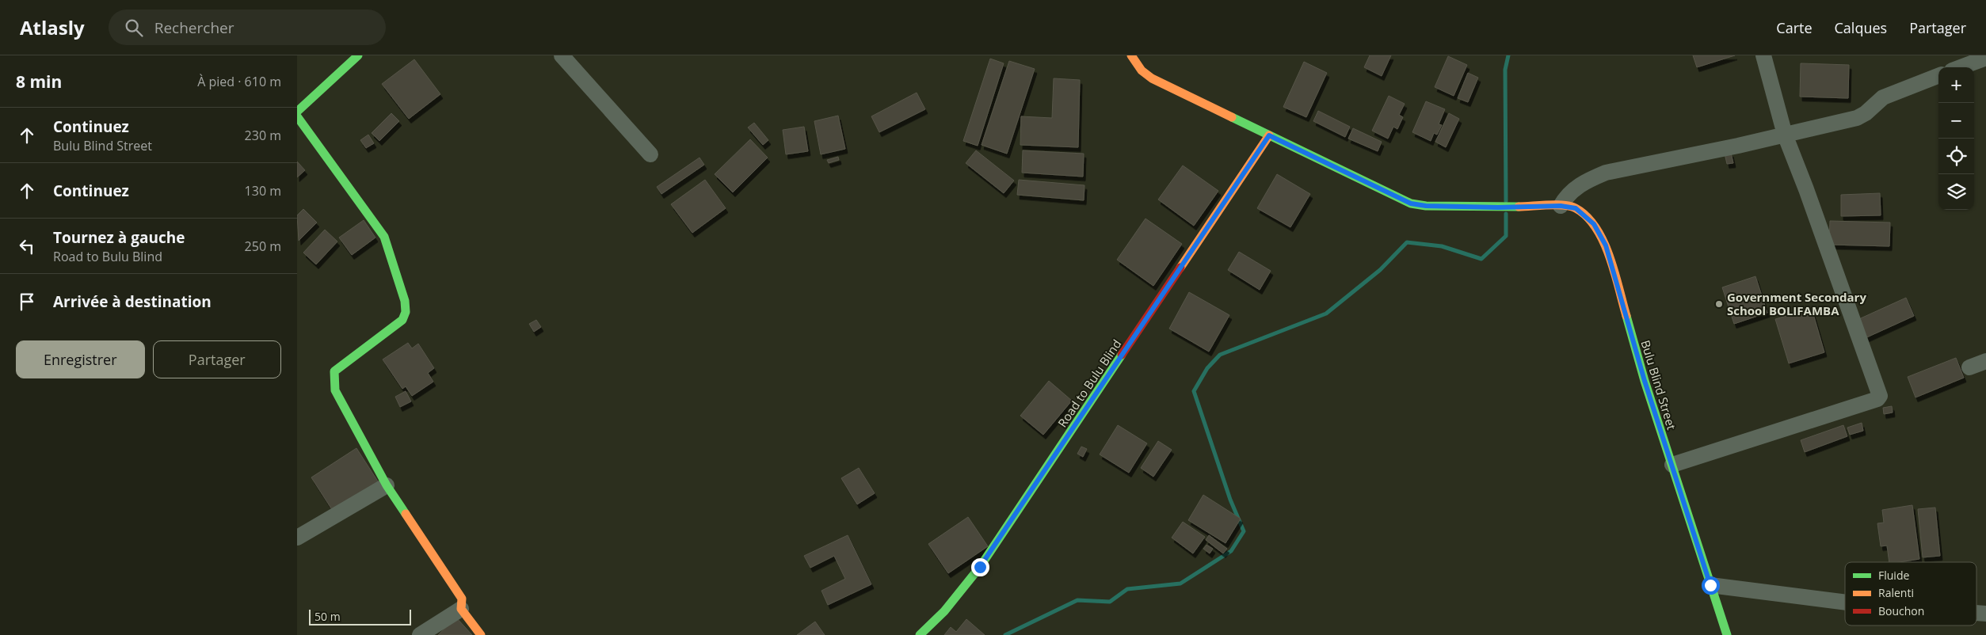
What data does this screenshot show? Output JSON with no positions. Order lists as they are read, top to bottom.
{
  "streets": {
    "main road": ["Road to Bulu Blind", "Bulu Blind Street"]
  },
  "crossings": [
    ["Road to Bulu Blind", "Bulu Blind Street"]
  ],
  "places": ["Government Secondary School BOLIFAMBA"],
  "legend": ["Fluide", "Ralenti", "Bouchon"],
  "scale_bar": "50 m",
  "page": {
    "header": "Atlasly",
    "search": "Rechercher",
    "nav": ["Carte", "Calques", "Partager"],
    "heading": ["8 min", "À pied · 610 m"],
    "map_buttons": ["+", "−"],
    "list": [
      ["Continuez", "Bulu Blind Street", "230 m"],
      ["Continuez", "130 m"],
      ["Tournez à gauche", "Road to Bulu Blind", "250 m"],
      "Arrivée à destination"
    ],
    "buttons": ["Enregistrer", "Partager"],
    "scale": "50 m"
  }
}
